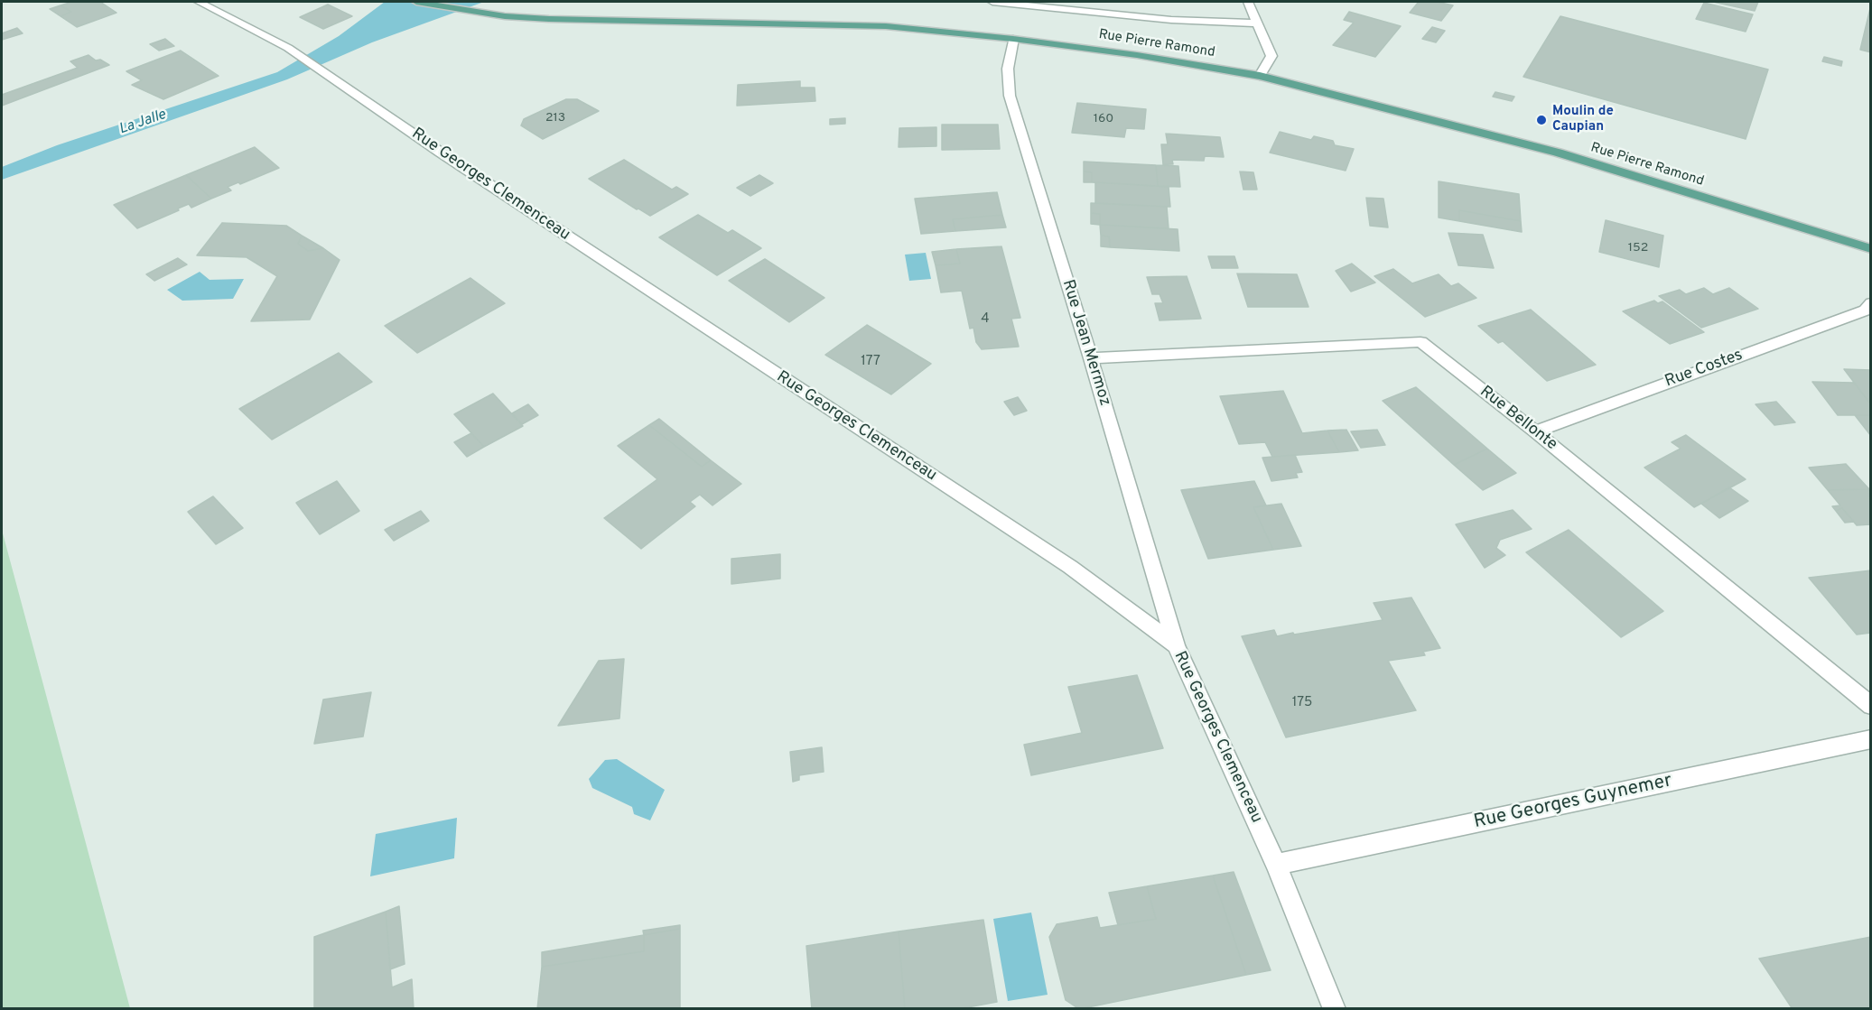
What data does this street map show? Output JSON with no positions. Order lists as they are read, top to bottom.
{
  "streets": {
    "main road": ["Rue Pierre Ramond"],
    "street": [
      "Rue Georges Clemenceau",
      "Rue Jean Mermoz",
      "Rue Costes",
      "Rue Bellonte",
      "Rue Georges Guynemer"
    ]
  },
  "crossings": [
    ["Rue Pierre Ramond", "Rue Jean Mermoz"],
    ["Rue Georges Clemenceau", "Rue Jean Mermoz"],
    ["Rue Georges Clemenceau", "Rue Georges Guynemer"],
    ["Rue Jean Mermoz", "Rue Bellonte"],
    ["Rue Costes", "Rue Bellonte"]
  ],
  "water": ["La Jalle"],
  "places": ["Moulin de Caupian"],
  "house_numbers": [
    "213",
    "160",
    "152",
    "4",
    "177",
    "175"
  ]
}
